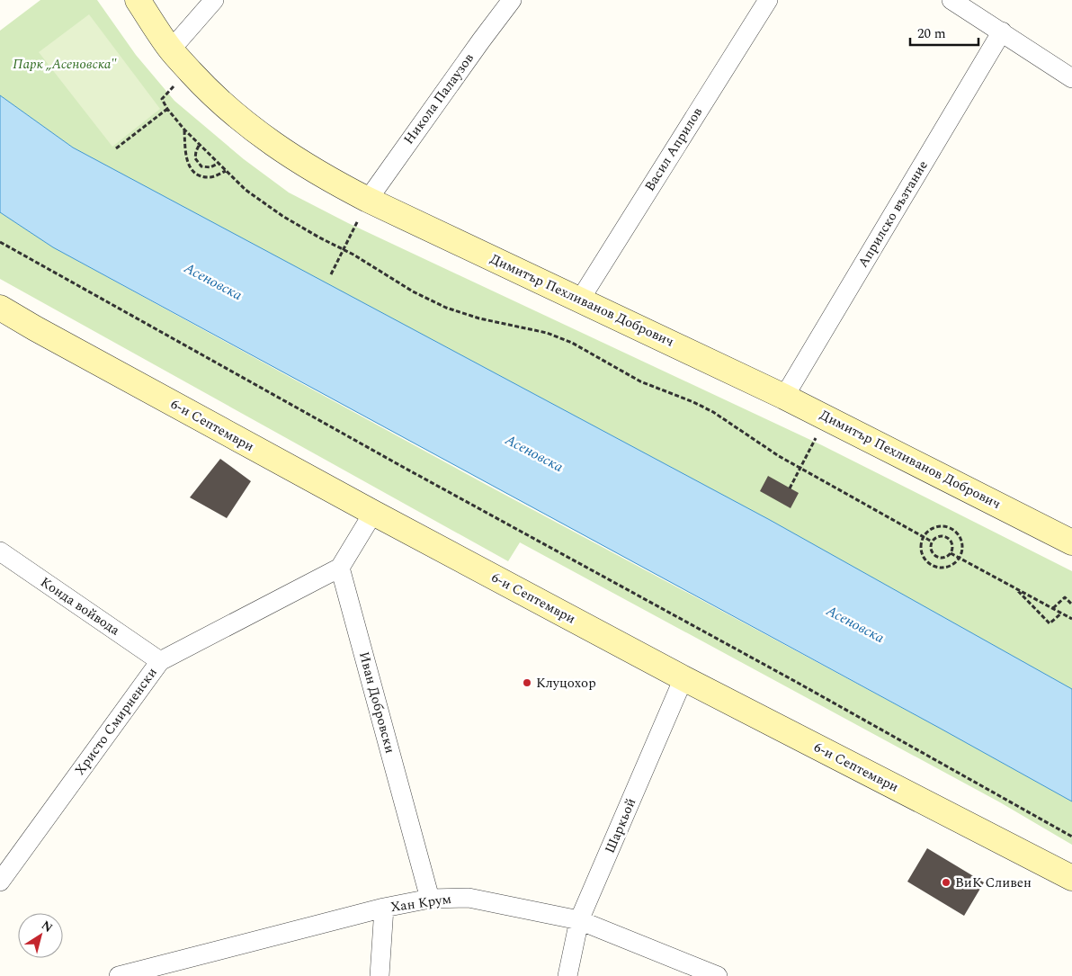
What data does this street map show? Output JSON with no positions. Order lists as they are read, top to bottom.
{
  "streets": {
    "main road": ["Димитър Пехливанов Добрович", "6-и Септември"],
    "street": [
      "Никола Палаузов",
      "Васил Априлов",
      "Априлско възтание",
      "Конда войвода",
      "Иван Добровски",
      "Христо Смирненски",
      "Шаркьой",
      "Хан Крум"
    ]
  },
  "crossings": [
    ["Никола Палаузов", "Димитър Пехливанов Добрович"],
    ["Васил Априлов", "Димитър Пехливанов Добрович"],
    ["Априлско възтание", "Димитър Пехливанов Добрович"],
    ["6-и Септември", "Шаркьой"],
    ["Конда войвода", "Христо Смирненски"],
    ["Иван Добровски", "Христо Смирненски"],
    ["Иван Добровски", "Хан Крум"],
    ["Шаркьой", "Хан Крум"]
  ],
  "water": ["Асеновска"],
  "parks": ["Парк „Асеновска\""],
  "places": ["Клуцохор", "ВиК Сливен"],
  "scale_bar": "20 m",
  "north": "top right"
}
